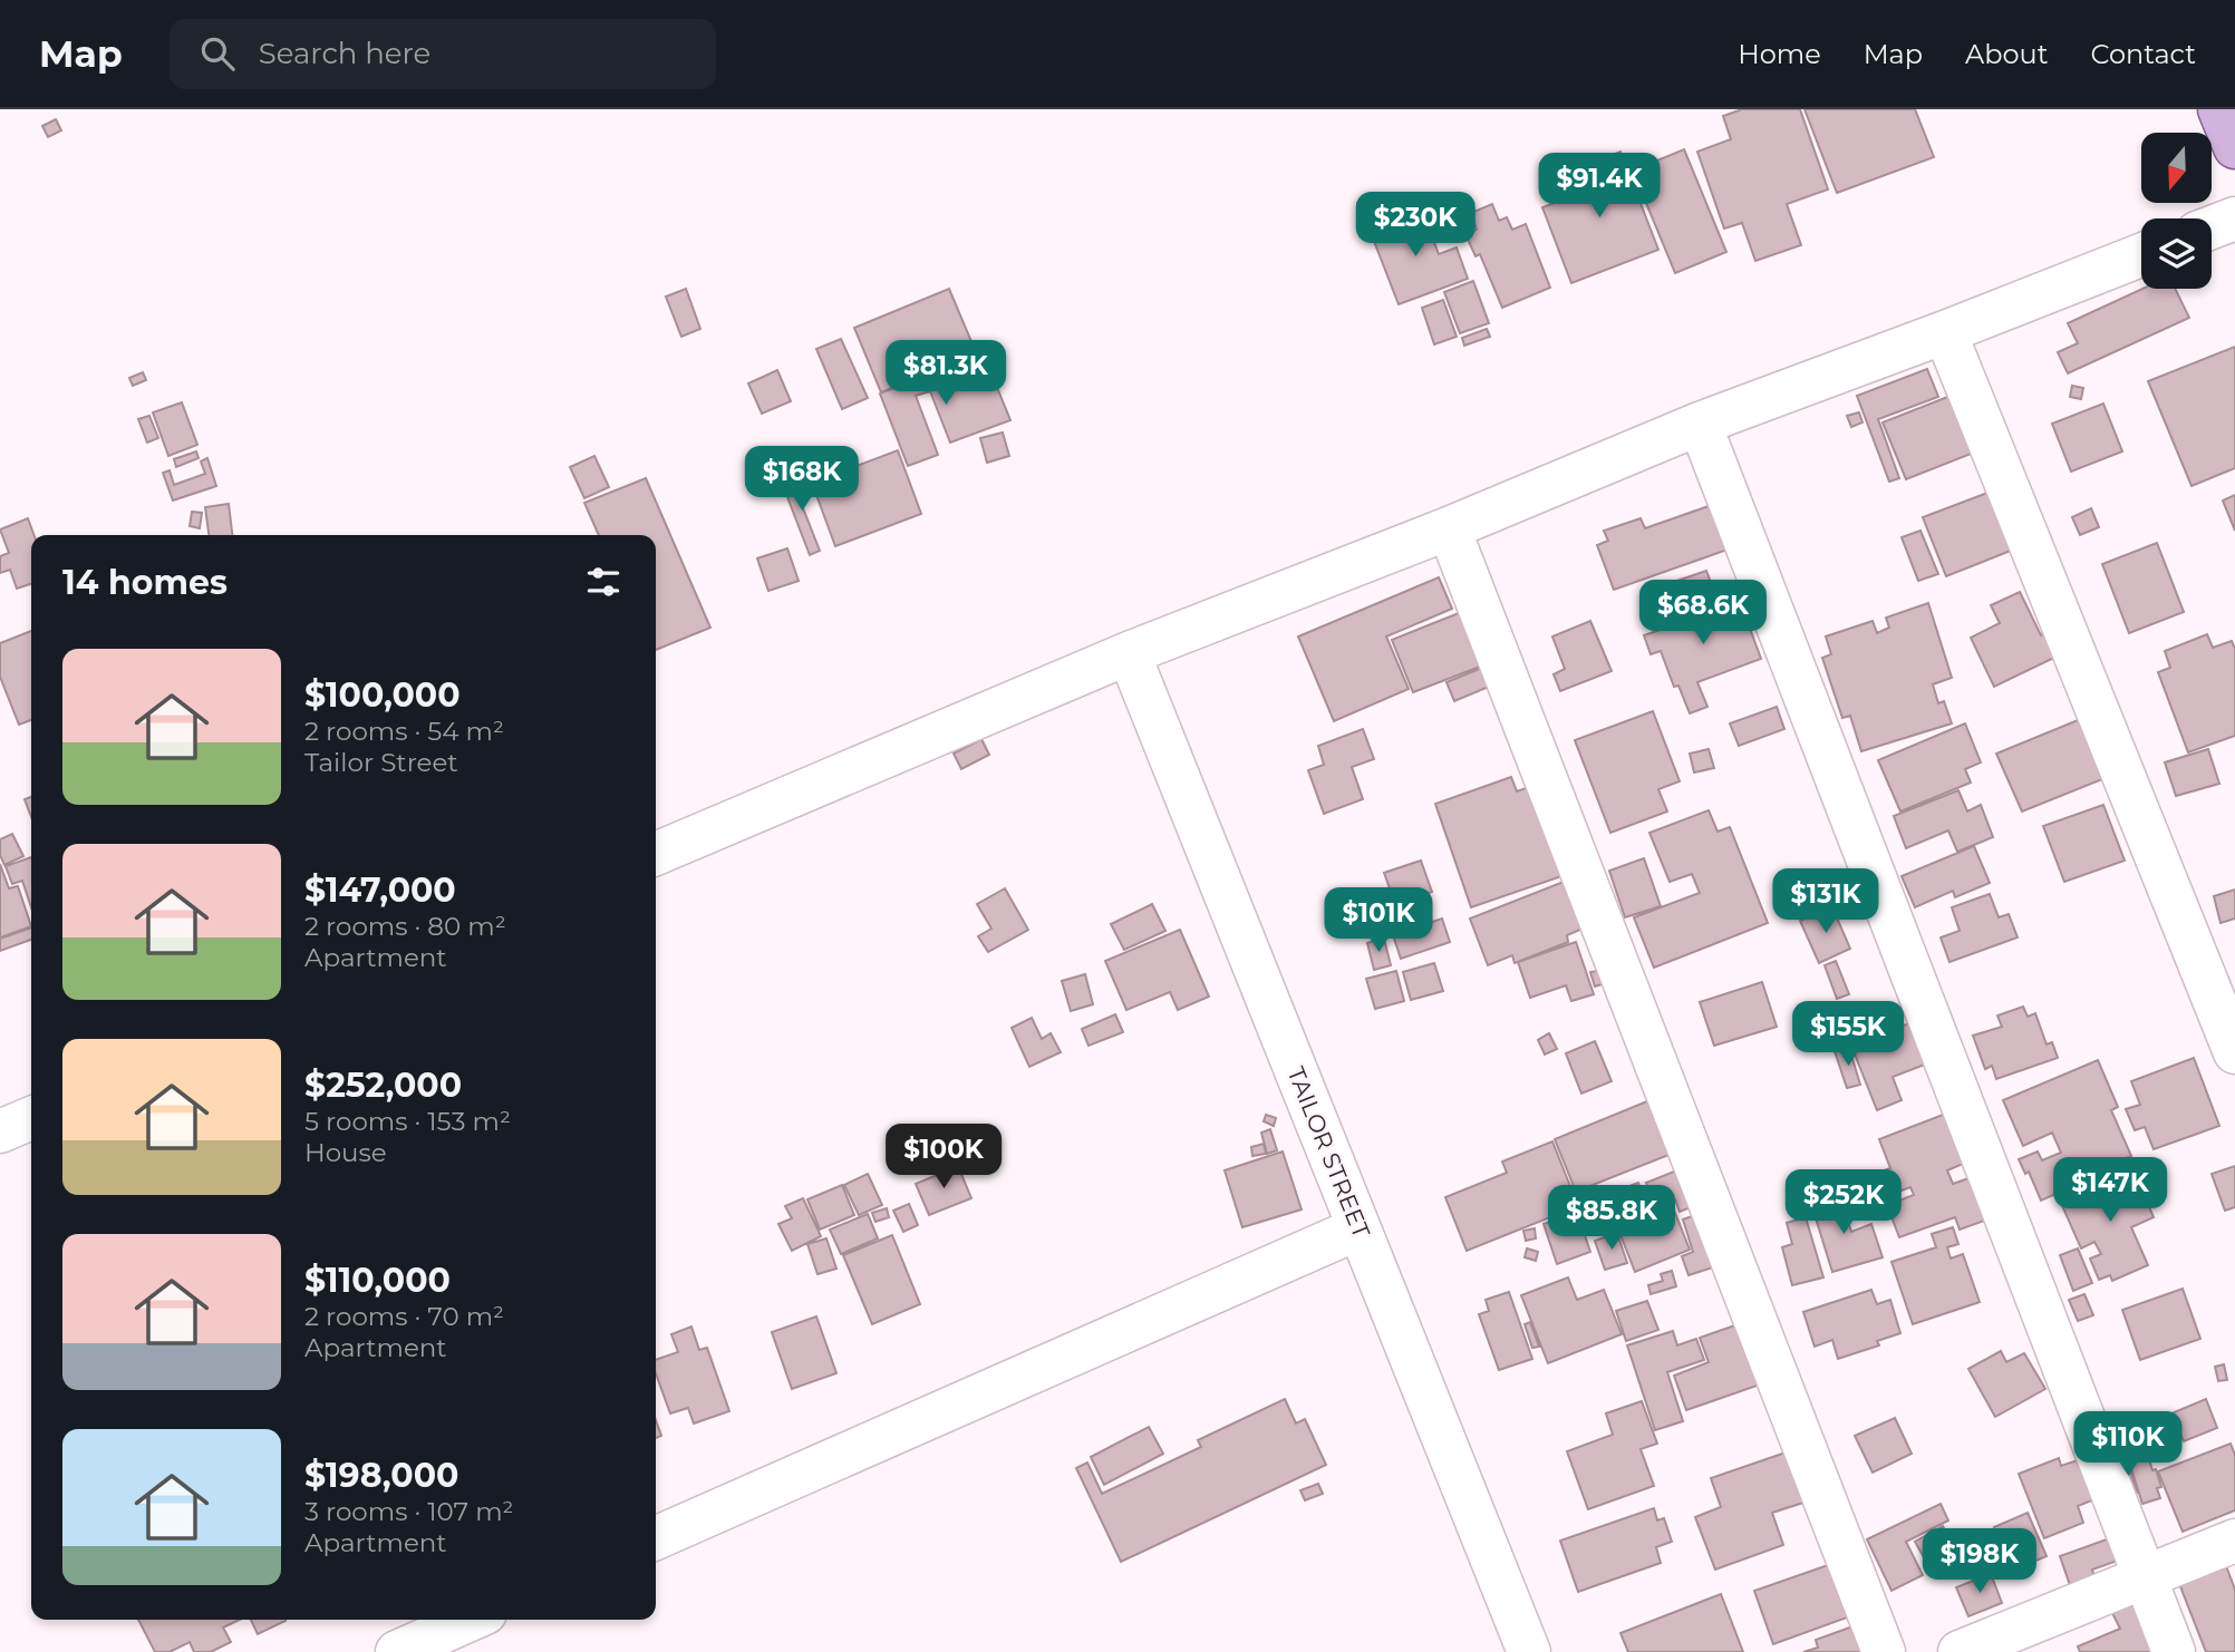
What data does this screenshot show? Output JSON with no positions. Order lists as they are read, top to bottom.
{
  "streets": {
    "street": ["TAILOR STREET"]
  },
  "north": "bottom",
  "page": {
    "header": "Map",
    "search": "Search here",
    "nav": [
      "Home",
      "Map",
      "About",
      "Contact"
    ],
    "price": [
      "$91.4K",
      "$230K",
      "$81.3K",
      "$168K",
      "$68.6K",
      "$131K",
      "$101K",
      "$155K",
      "$100K",
      "$147K",
      "$252K",
      "$85.8K",
      "$110K",
      "$198K"
    ],
    "heading": "14 homes",
    "list": [
      {
        "name": "$100,000",
        "note": "2 rooms · 54 m² · Tailor Street"
      },
      {
        "name": "$147,000",
        "note": "2 rooms · 80 m² · Apartment"
      },
      {
        "name": "$252,000",
        "note": "5 rooms · 153 m² · House"
      },
      {
        "name": "$110,000",
        "note": "2 rooms · 70 m² · Apartment"
      },
      {
        "name": "$198,000",
        "note": "3 rooms · 107 m² · Apartment"
      }
    ]
  }
}
